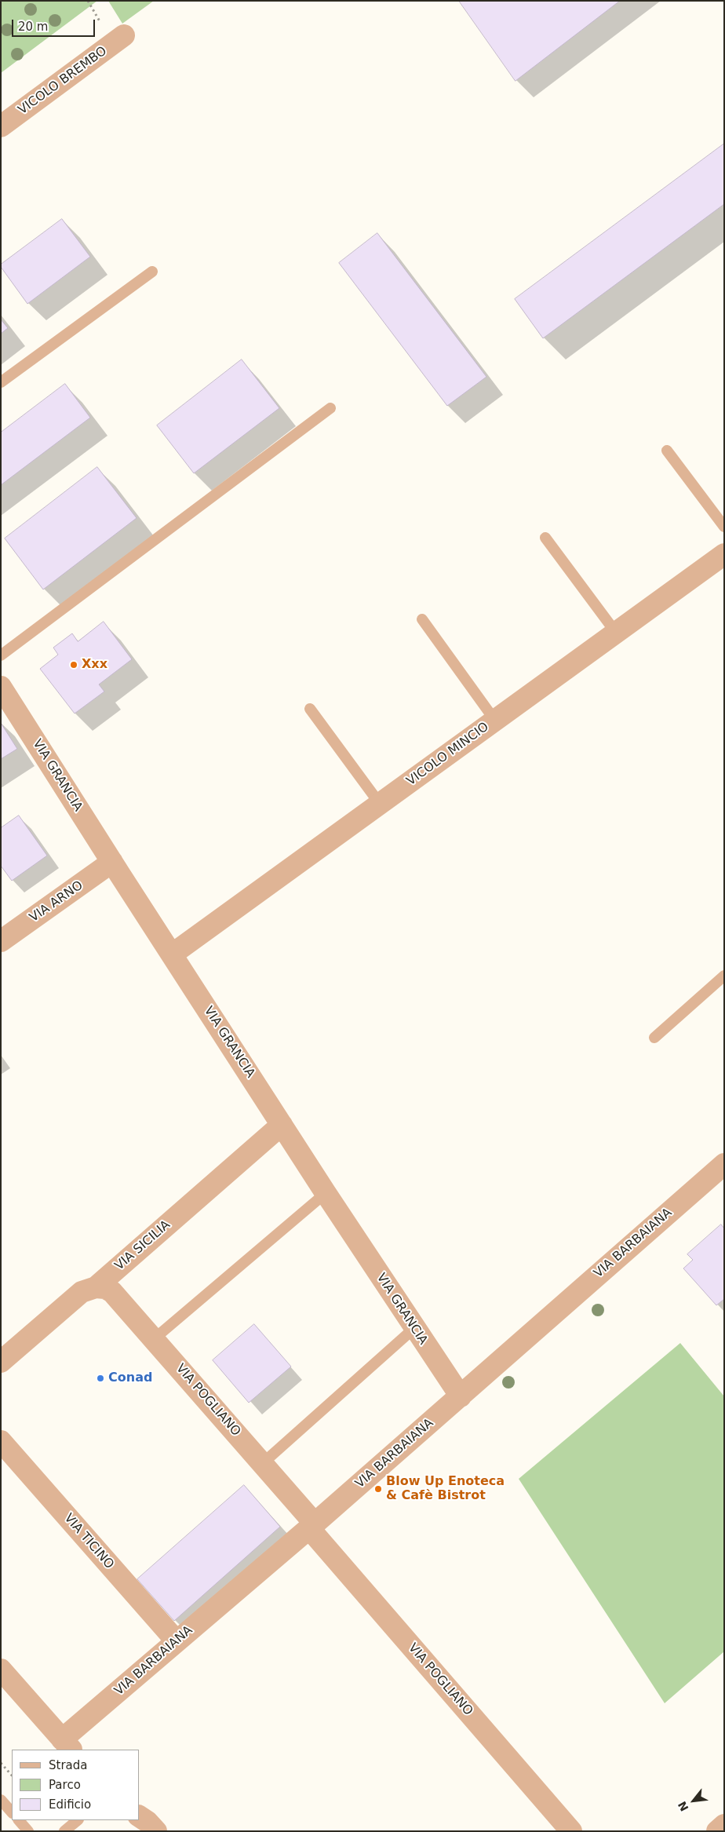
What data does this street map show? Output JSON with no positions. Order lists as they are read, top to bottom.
{
  "streets": {
    "street": [
      "VICOLO BREMBO",
      "VICOLO MINCIO",
      "VIA GRANCIA",
      "VIA ARNO",
      "VIA BARBAIANA",
      "VIA SICILIA",
      "VIA POGLIANO",
      "VIA TICINO"
    ]
  },
  "crossings": [
    ["VICOLO MINCIO", "VIA GRANCIA"],
    ["VIA GRANCIA", "VIA ARNO"],
    ["VIA GRANCIA", "VIA BARBAIANA"],
    ["VIA GRANCIA", "VIA SICILIA"],
    ["VIA BARBAIANA", "VIA POGLIANO"],
    ["VIA BARBAIANA", "VIA TICINO"],
    ["VIA SICILIA", "VIA POGLIANO"]
  ],
  "places": ["Xxx", "Conad", "Blow Up Enoteca & Cafè Bistrot"],
  "legend": ["Strada", "Parco", "Edificio"],
  "scale_bar": "20 m",
  "north": "bottom left"
}
